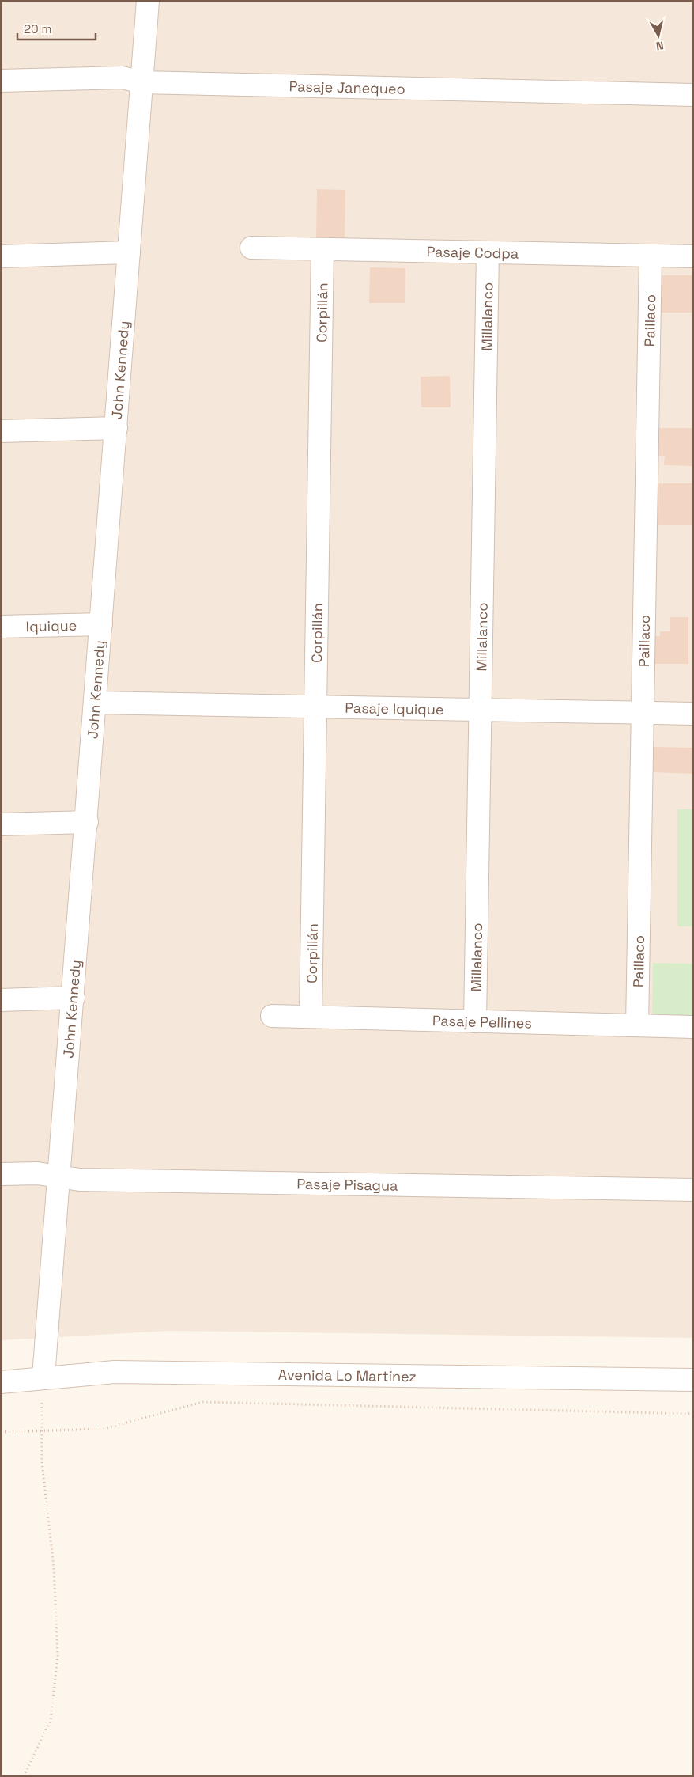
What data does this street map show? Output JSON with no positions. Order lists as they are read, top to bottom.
{
  "streets": {
    "street": [
      "Pasaje Janequeo",
      "Pasaje Codpa",
      "Corpillán",
      "Millalanco",
      "Paillaco",
      "John Kennedy",
      "Iquique",
      "Pasaje Iquique",
      "Pasaje Pellines",
      "Pasaje Pisagua",
      "Avenida Lo Martínez"
    ]
  },
  "crossings": [
    ["Pasaje Janequeo", "John Kennedy"],
    ["Pasaje Codpa", "Corpillán"],
    ["Pasaje Codpa", "Millalanco"],
    ["Pasaje Codpa", "Paillaco"],
    ["Corpillán", "Pasaje Iquique"],
    ["Corpillán", "Pasaje Pellines"],
    ["Millalanco", "Pasaje Iquique"],
    ["Millalanco", "Pasaje Pellines"],
    ["Paillaco", "Pasaje Iquique"],
    ["Paillaco", "Pasaje Pellines"],
    ["John Kennedy", "Iquique"],
    ["John Kennedy", "Pasaje Iquique"],
    ["John Kennedy", "Pasaje Pisagua"],
    ["John Kennedy", "Avenida Lo Martínez"]
  ],
  "scale_bar": "20 m",
  "north": "bottom"
}
